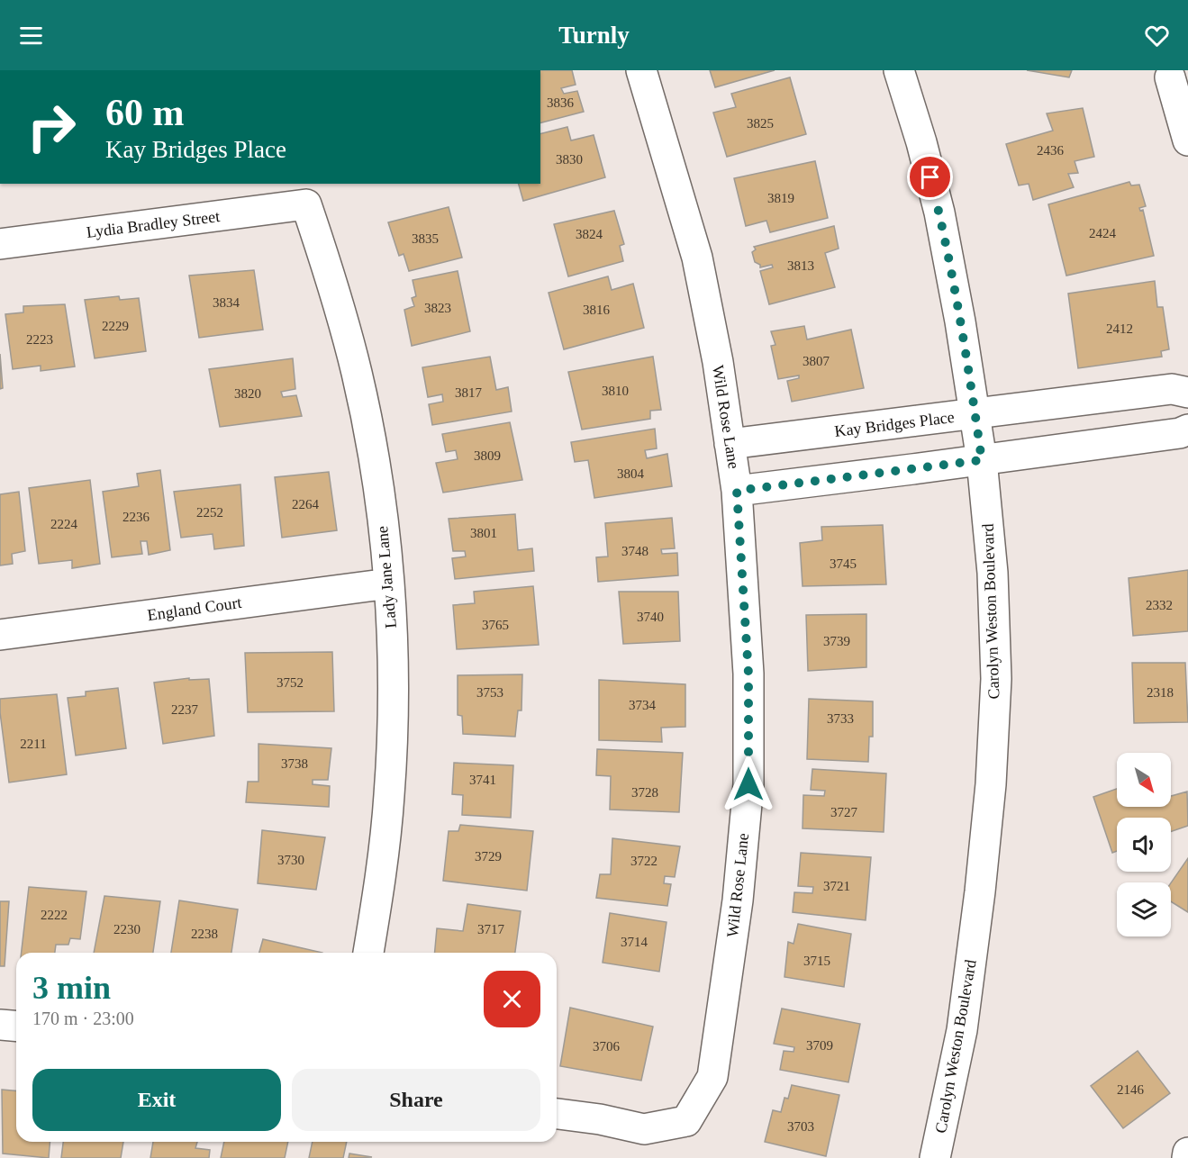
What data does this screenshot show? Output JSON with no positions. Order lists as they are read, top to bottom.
{
  "streets": {
    "street": [
      "Lydia Bradley Street",
      "Wild Rose Lane",
      "Kay Bridges Place",
      "Lady Jane Lane",
      "England Court",
      "Carolyn Weston Boulevard"
    ]
  },
  "crossings": [
    ["Lydia Bradley Street", "Lady Jane Lane"],
    ["Wild Rose Lane", "Kay Bridges Place"],
    ["Kay Bridges Place", "Carolyn Weston Boulevard"],
    ["Lady Jane Lane", "England Court"]
  ],
  "house_numbers": [
    "3836",
    "3825",
    "2436",
    "3830",
    "3819",
    "2424",
    "3824",
    "3835",
    "3813",
    "3834",
    "3823",
    "3816",
    "2229",
    "2412",
    "2223",
    "3807",
    "3810",
    "3817",
    "3820",
    "3809",
    "3804",
    "2264",
    "2252",
    "2236",
    "2224",
    "3801",
    "3748",
    "3745",
    "2332",
    "3740",
    "3765",
    "3739",
    "3752",
    "3753",
    "2318",
    "3734",
    "2237",
    "3733",
    "2211",
    "3738",
    "3741",
    "3728",
    "3727",
    "3729",
    "3730",
    "3722",
    "3721",
    "2222",
    "2230",
    "3717",
    "2238",
    "3714",
    "3715",
    "3709",
    "3706",
    "2146",
    "3703"
  ],
  "north": "bottom right",
  "page": {
    "header": "Turnly",
    "turn": ["60 m", "Kay Bridges Place"],
    "heading": ["3 min", "170 m · 23:00"],
    "buttons": ["Exit", "Share"]
  }
}
